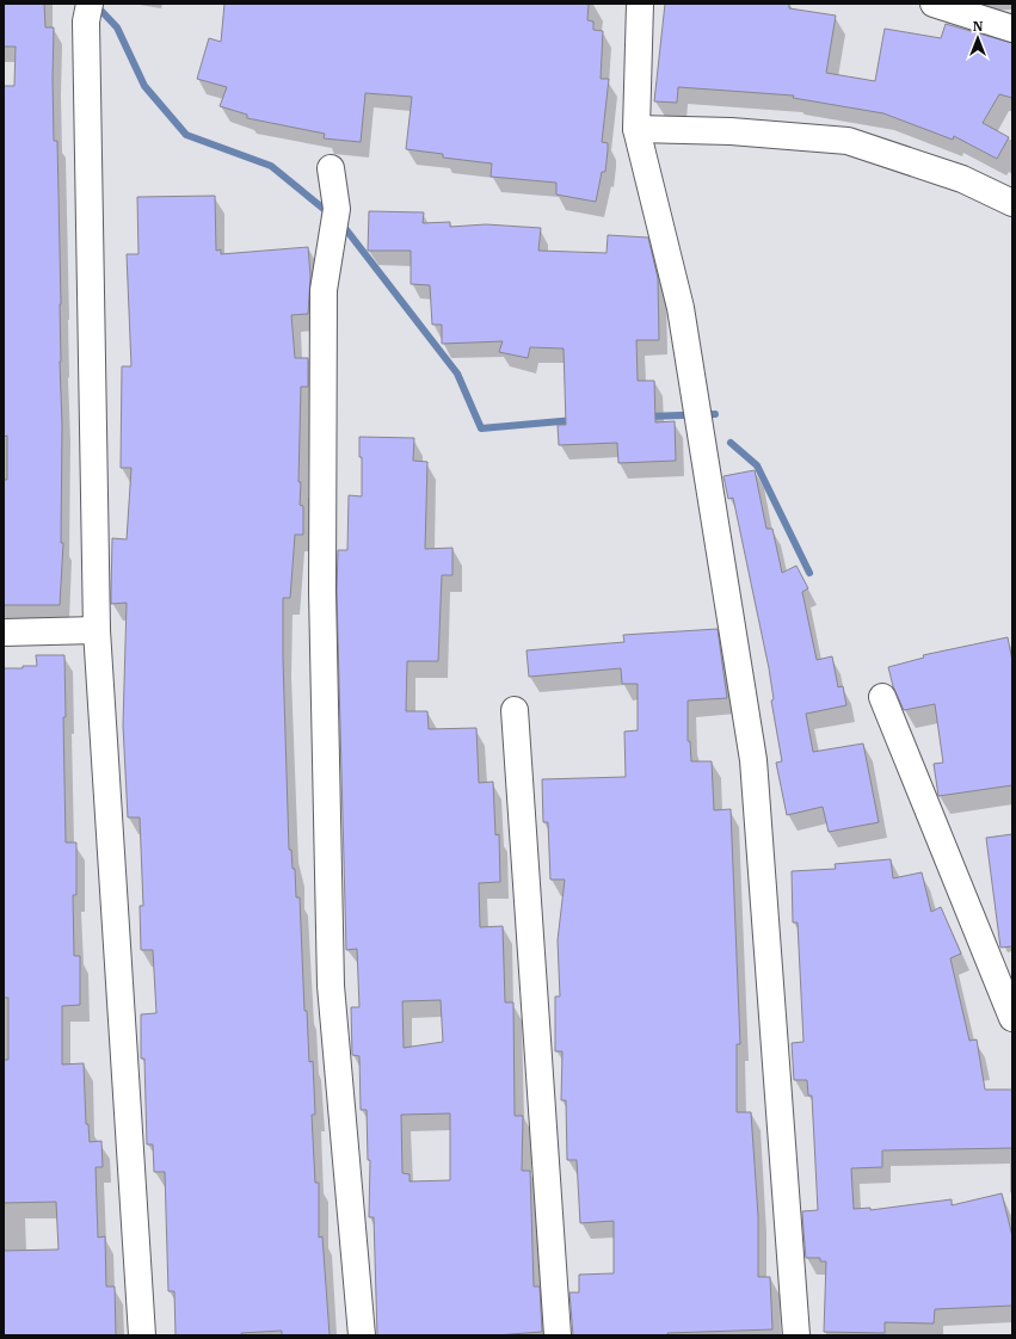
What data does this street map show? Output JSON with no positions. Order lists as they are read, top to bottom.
{
  "north": "top"
}
